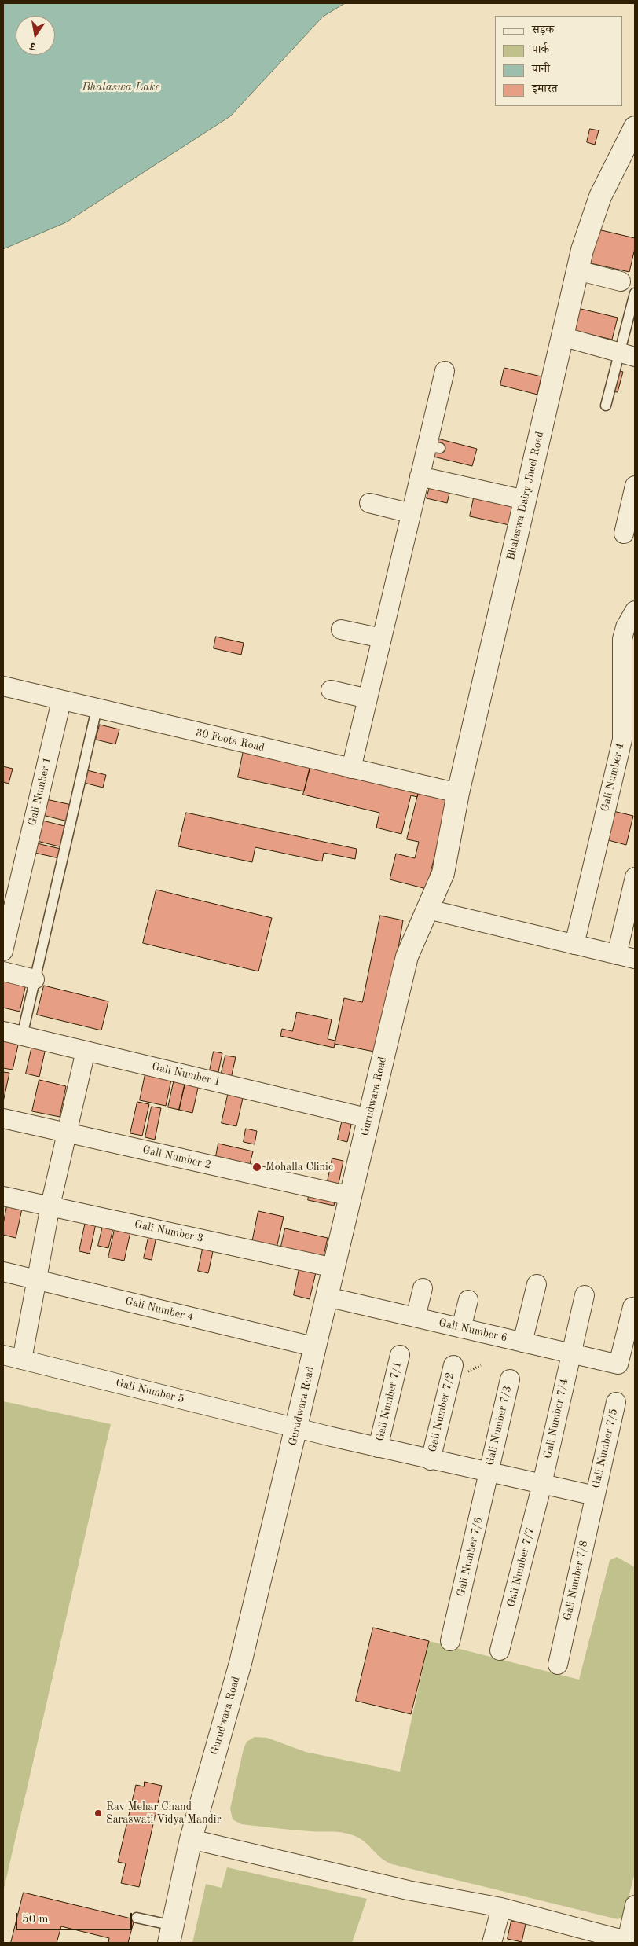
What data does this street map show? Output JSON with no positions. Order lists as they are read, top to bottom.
{
  "streets": {
    "street": [
      "Bhalaswa Dairy Jheel Road",
      "30 Foota Road",
      "Gali Number 4",
      "Gali Number 1",
      "Gurudwara Road",
      "Gali Number 2",
      "Gali Number 3",
      "Gali Number 6",
      "Gali Number 5",
      "Gali Number 7/1",
      "Gali Number 7/2",
      "Gali Number 7/4",
      "Gali Number 7/3",
      "Gali Number 7/5",
      "Gali Number 7/6",
      "Gali Number 7/7",
      "Gali Number 7/8"
    ]
  },
  "crossings": [
    ["Bhalaswa Dairy Jheel Road", "30 Foota Road"],
    ["Bhalaswa Dairy Jheel Road", "Gurudwara Road"],
    ["30 Foota Road", "Gali Number 1"],
    ["Gali Number 4", "Gurudwara Road"],
    ["Gali Number 1", "Gurudwara Road"],
    ["Gurudwara Road", "Gali Number 2"],
    ["Gurudwara Road", "Gali Number 3"],
    ["Gurudwara Road", "Gali Number 6"],
    ["Gurudwara Road", "Gali Number 5"],
    ["Gali Number 6", "Gali Number 7/4"],
    ["Gali Number 5", "Gali Number 7/1"],
    ["Gali Number 5", "Gali Number 7/2"],
    ["Gali Number 5", "Gali Number 7/4"],
    ["Gali Number 5", "Gali Number 7/3"],
    ["Gali Number 5", "Gali Number 7/5"],
    ["Gali Number 5", "Gali Number 7/6"],
    ["Gali Number 5", "Gali Number 7/7"],
    ["Gali Number 5", "Gali Number 7/8"],
    ["Gali Number 7/4", "Gali Number 7/7"],
    ["Gali Number 7/3", "Gali Number 7/6"],
    ["Gali Number 7/5", "Gali Number 7/8"]
  ],
  "water": ["Bhalaswa Lake"],
  "places": ["Mohalla Clinic", "Rav Mehar Chand Saraswati Vidya Mandir"],
  "legend": [
    "सड़क",
    "पार्क",
    "पानी",
    "इमारत"
  ],
  "scale_bar": "50 m",
  "north": "bottom"
}
